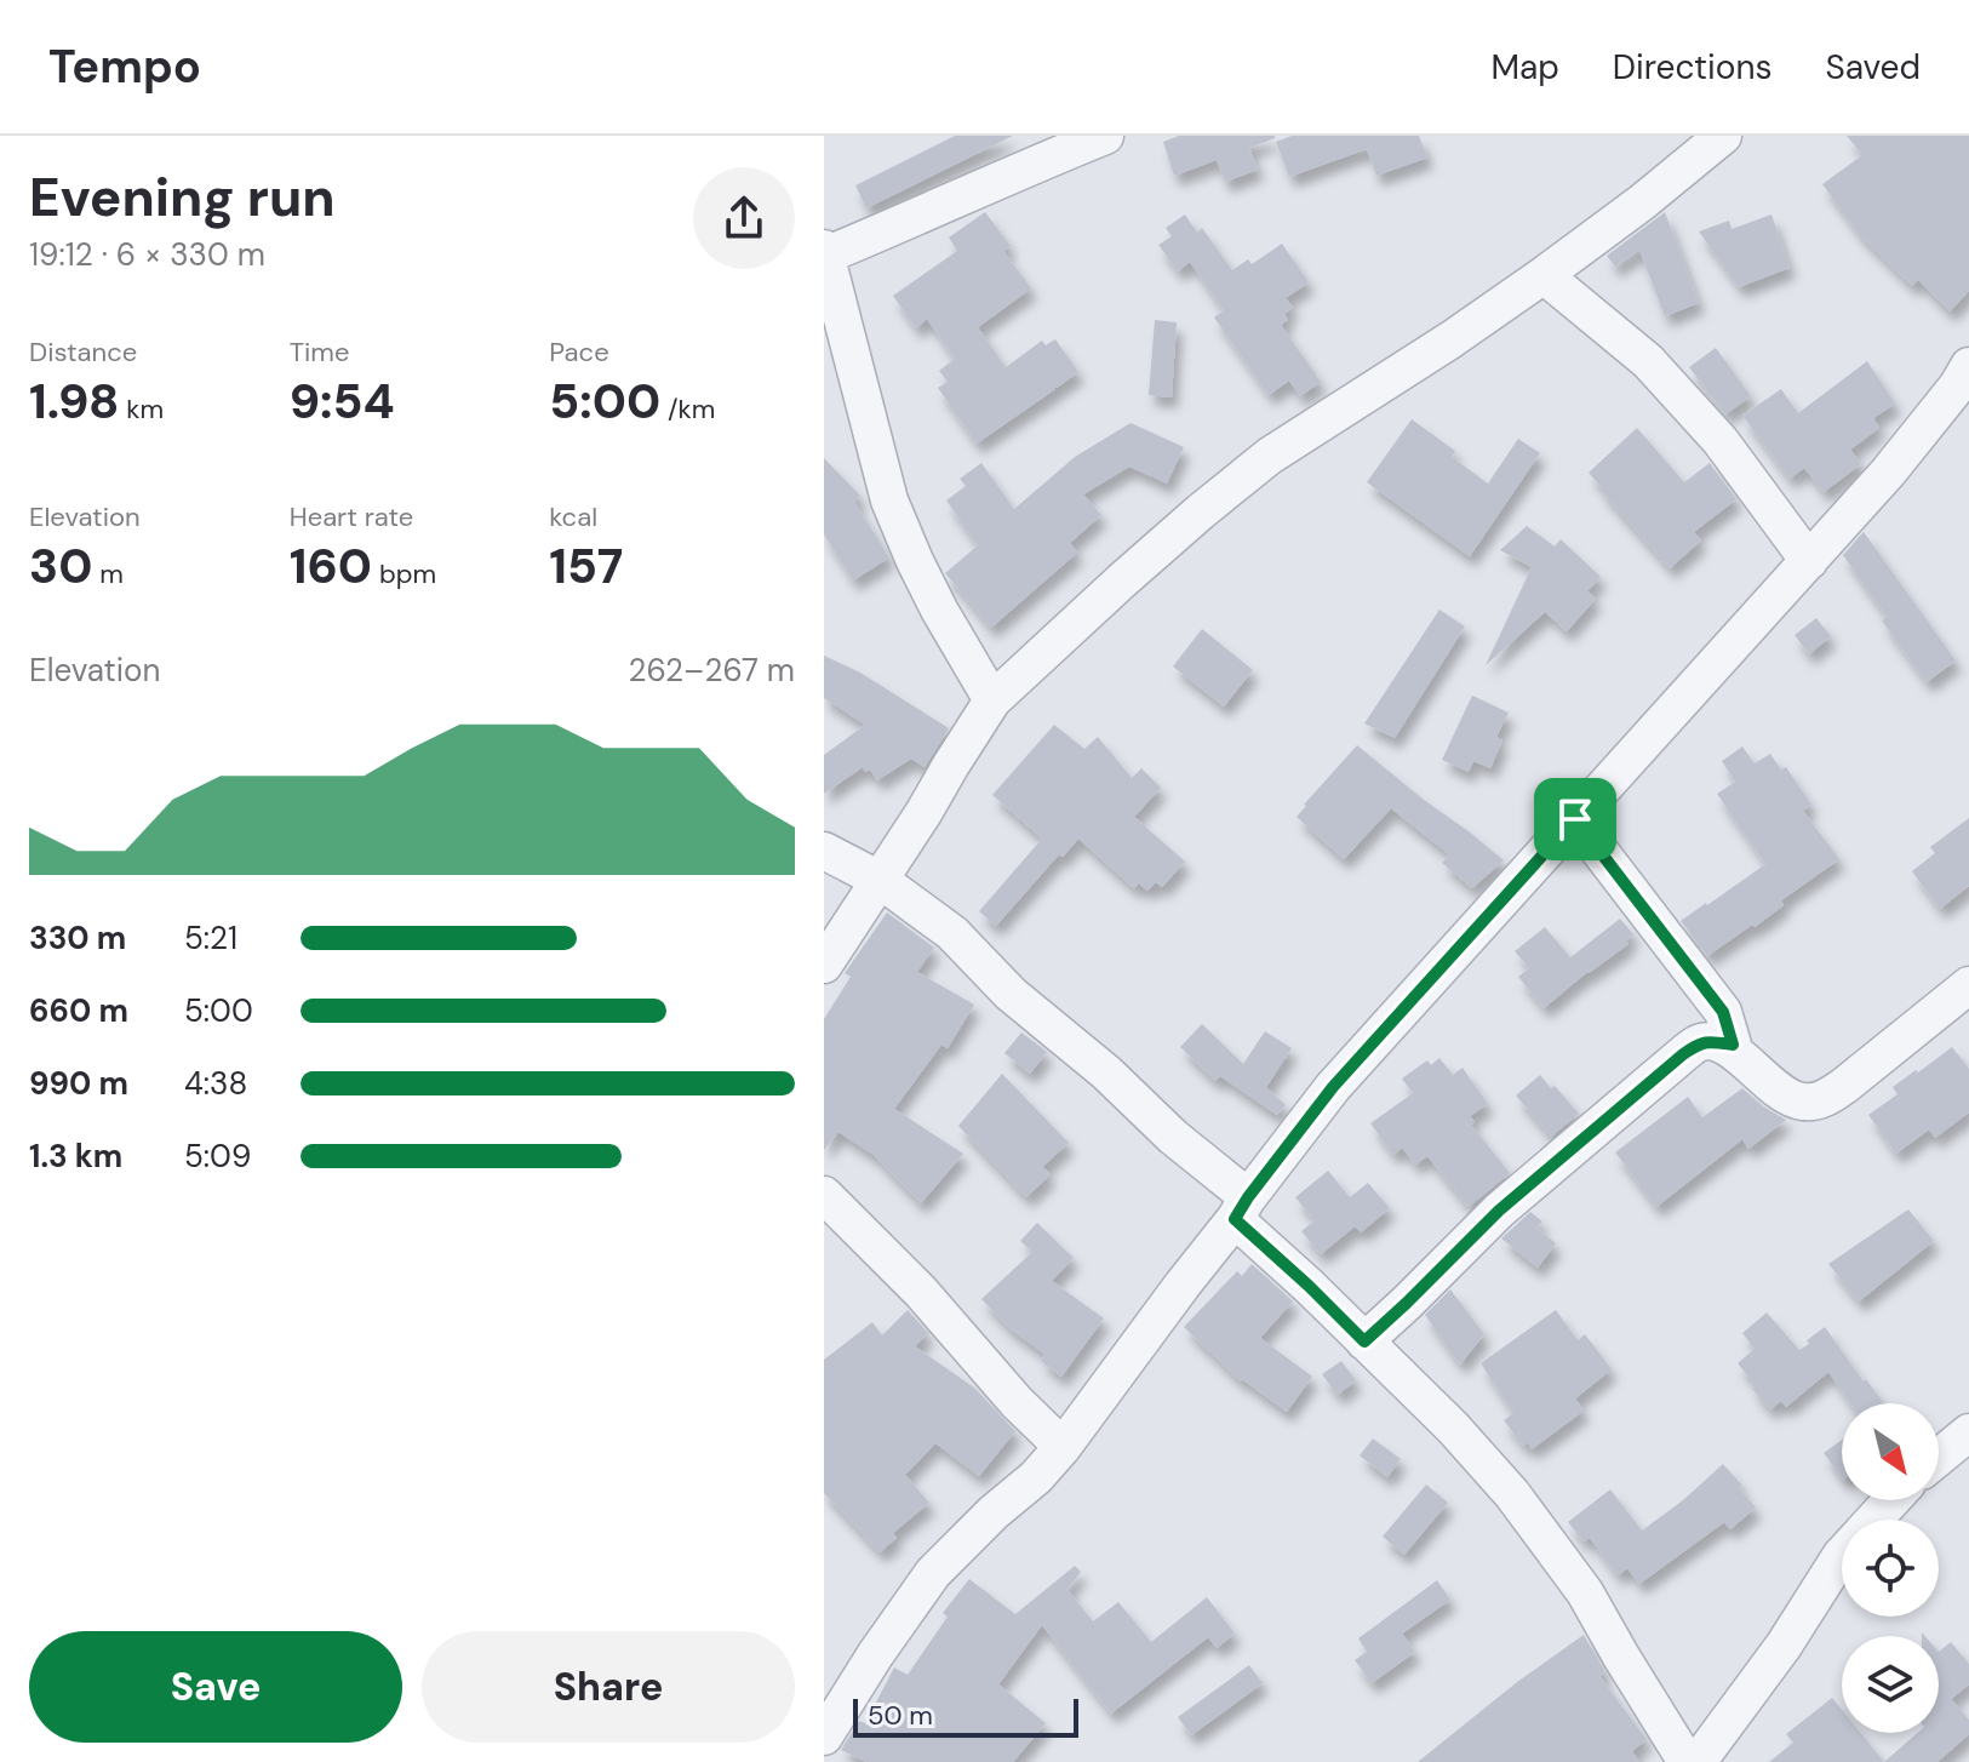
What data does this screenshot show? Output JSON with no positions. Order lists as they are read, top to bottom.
{
  "scale_bar": "50 m",
  "north": "bottom right",
  "page": {
    "header": "Tempo",
    "nav": ["Map", "Directions", "Saved"],
    "heading": ["Evening run", "19:12 · 6 × 330 m"],
    "stats": [
      ["Distance", "1.98 km"],
      ["Time", "9:54"],
      ["Pace", "5:00 /km"],
      ["Elevation", "30 m"],
      ["Heart rate", "160 bpm"],
      ["kcal", "157"]
    ],
    "chart": ["Elevation", "262–267 m"],
    "list": [
      {
        "name": "330 m",
        "note": "5:21"
      },
      {
        "name": "660 m",
        "note": "5:00"
      },
      {
        "name": "990 m",
        "note": "4:38"
      },
      {
        "name": "1.3 km",
        "note": "5:09"
      }
    ],
    "buttons": ["Save", "Share"],
    "scale": "50 m"
  }
}
